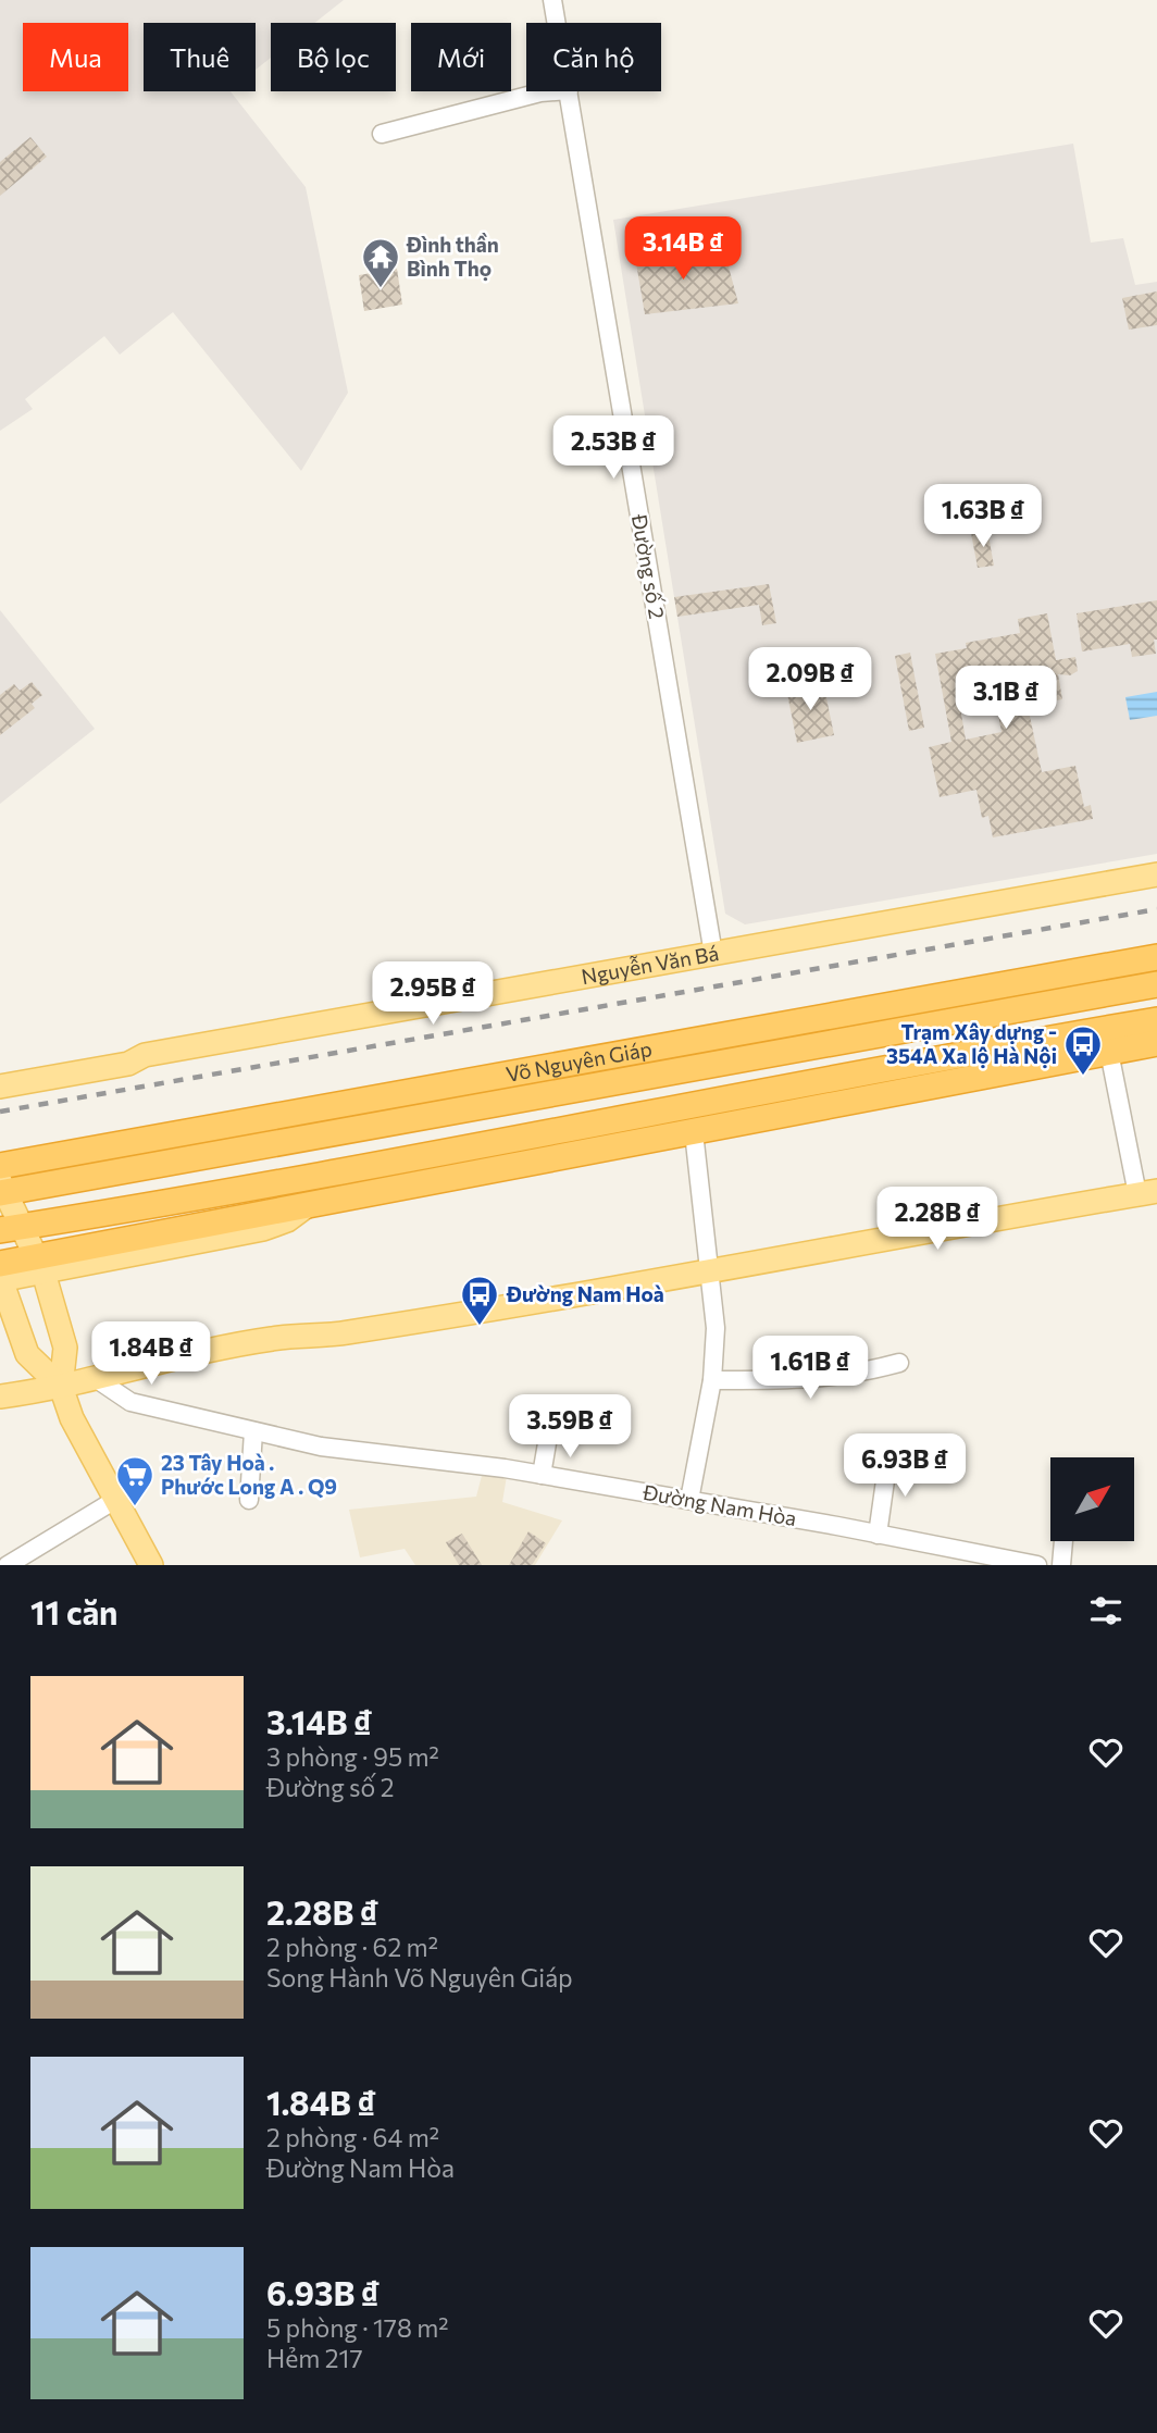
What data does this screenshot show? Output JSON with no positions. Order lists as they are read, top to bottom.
{
  "streets": {
    "highway": ["Võ Nguyên Giáp"],
    "main road": ["Nguyễn Văn Bá"],
    "street": ["Đường số 2", "Đường Nam Hòa"]
  },
  "crossings": [
    ["Đường số 2", "Nguyễn Văn Bá"]
  ],
  "places": {
    "temple": ["Đình thần Bình Thọ"],
    "bus stop": ["Trạm Xây dựng - 354A Xa lộ Hà Nội", "Đường Nam Hoà"],
    "supermarket": ["23 Tây Hoà . Phước Long A . Q9"]
  },
  "north": "top right",
  "page": {
    "chip": [
      "Mua",
      "Thuê",
      "Bộ lọc",
      "Mới",
      "Căn hộ"
    ],
    "price": [
      "3.14B ₫",
      "2.53B ₫",
      "1.63B ₫",
      "2.09B ₫",
      "3.1B ₫",
      "2.95B ₫",
      "2.28B ₫",
      "1.84B ₫",
      "1.61B ₫",
      "3.59B ₫",
      "6.93B ₫"
    ],
    "heading": "11 căn",
    "list": [
      {
        "name": "3.14B ₫",
        "note": "3 phòng · 95 m² · Đường số 2"
      },
      {
        "name": "2.28B ₫",
        "note": "2 phòng · 62 m² · Song Hành Võ Nguyên Giáp"
      },
      {
        "name": "1.84B ₫",
        "note": "2 phòng · 64 m² · Đường Nam Hòa"
      },
      {
        "name": "6.93B ₫",
        "note": "5 phòng · 178 m² · Hẻm 217"
      }
    ]
  }
}
